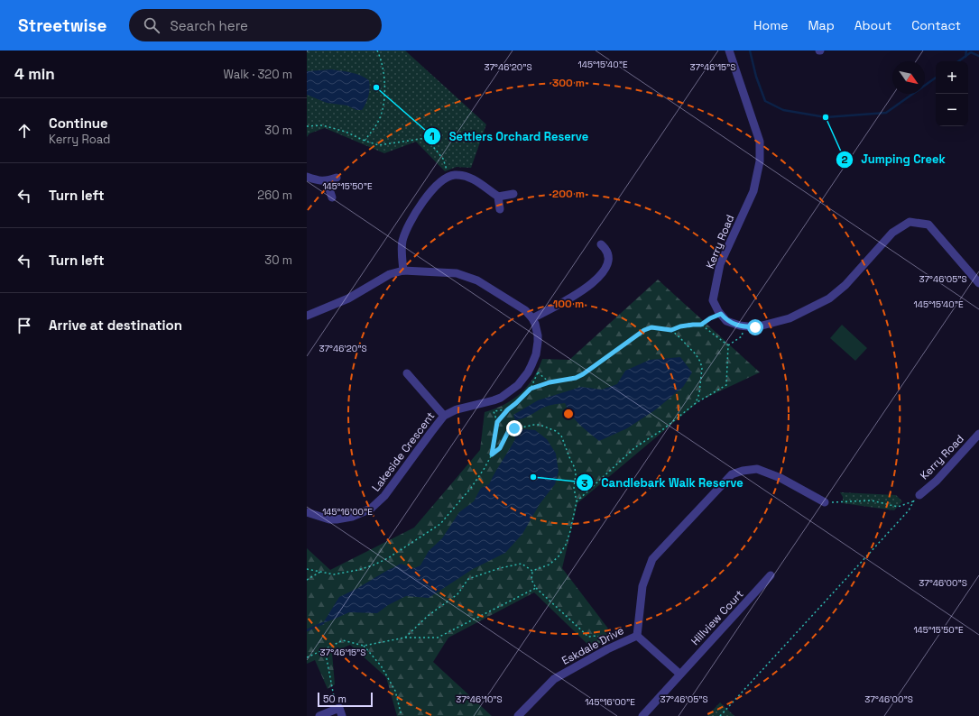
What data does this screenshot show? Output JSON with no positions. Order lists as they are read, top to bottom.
{
  "streets": {
    "street": [
      "Kerry Road",
      "Lakeside Crescent",
      "Hillview Court",
      "Eskdale Drive"
    ]
  },
  "crossings": [
    ["Hillview Court", "Eskdale Drive"]
  ],
  "places": ["Settlers Orchard Reserve", "Jumping Creek", "Candlebark Walk Reserve"],
  "scale_bar": "50 m",
  "north": "bottom right",
  "page": {
    "header": "Streetwise",
    "search": "Search here",
    "nav": [
      "Home",
      "Map",
      "About",
      "Contact"
    ],
    "heading": ["4 min", "Walk · 320 m"],
    "map_buttons": ["+", "−"],
    "list": [
      ["Continue", "Kerry Road", "30 m"],
      ["Turn left", "260 m"],
      ["Turn left", "30 m"],
      "Arrive at destination"
    ],
    "scale": "50 m"
  },
  "coordinates": [
    "145°15'40\"E",
    "37°46'20\"S",
    "37°46'15\"S",
    "145°15'50\"E",
    "37°46'05\"S",
    "145°16'00\"E",
    "37°46'00\"S",
    "37°46'10\"S"
  ],
  "rings": ["300 m", "200 m", "100 m"]
}
